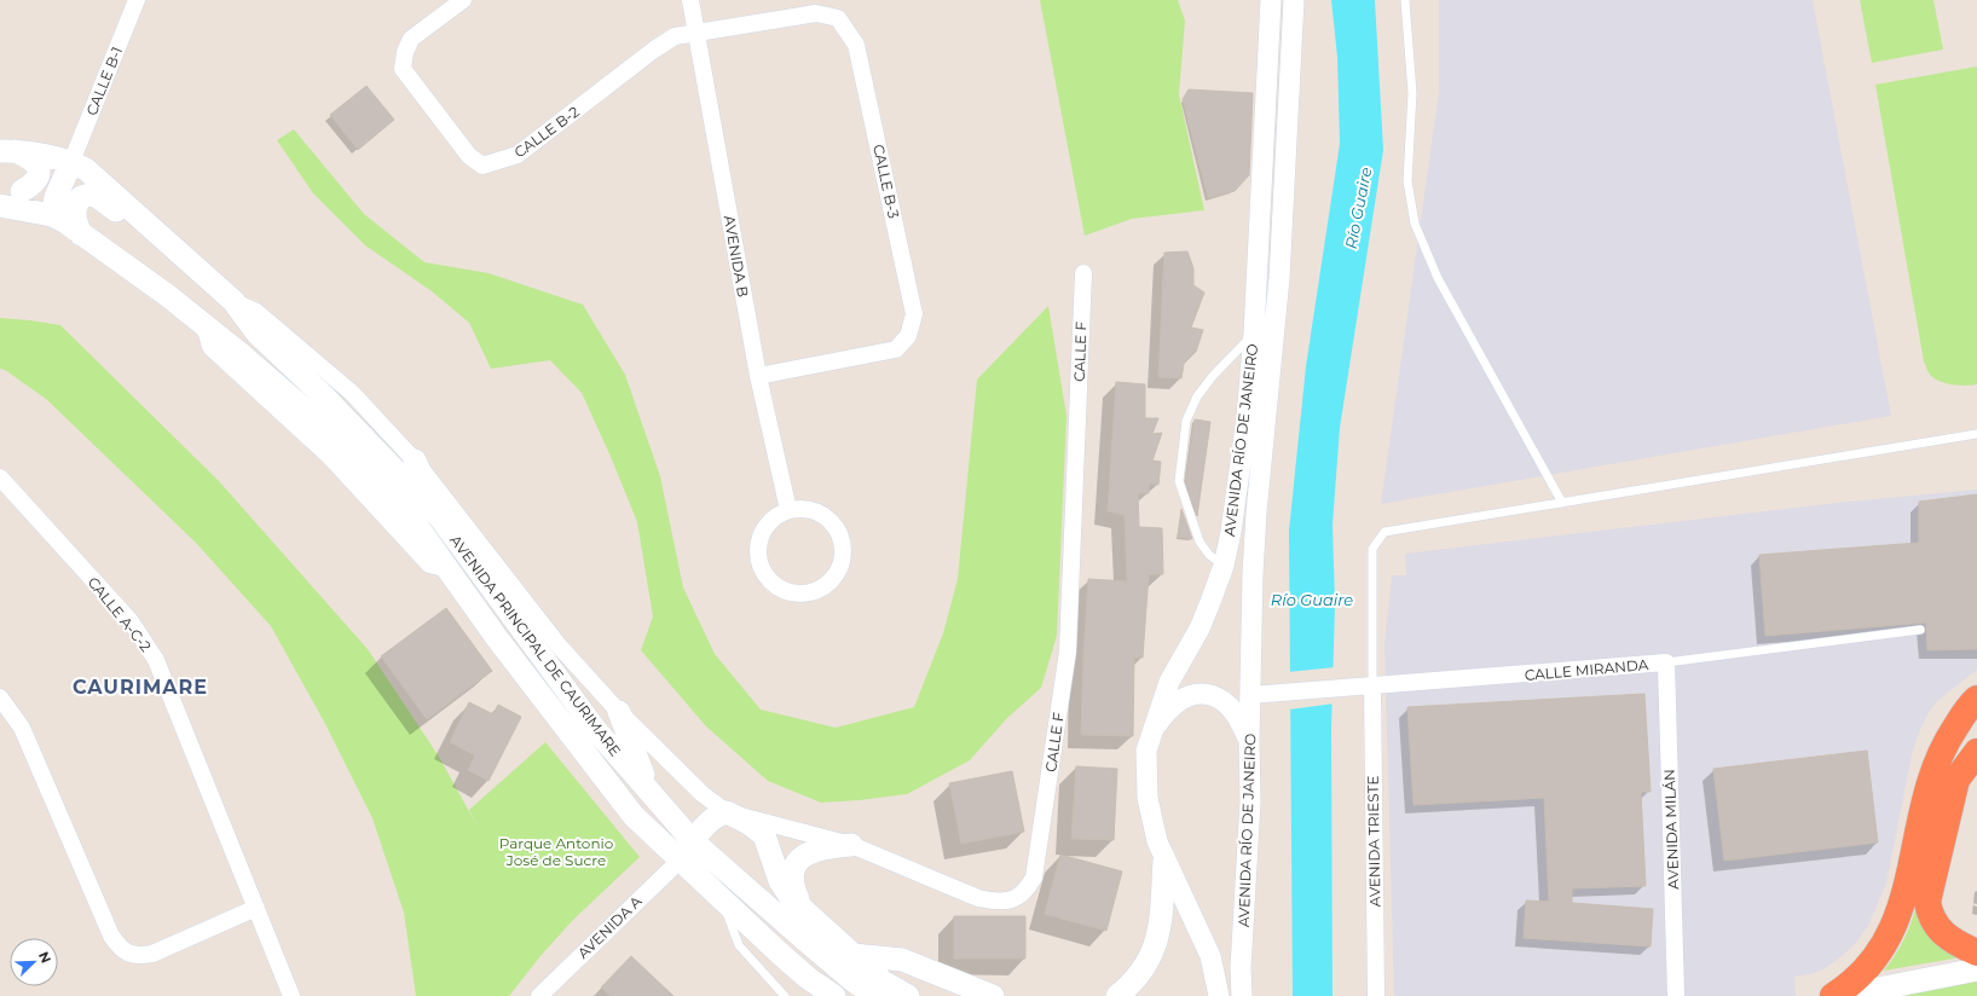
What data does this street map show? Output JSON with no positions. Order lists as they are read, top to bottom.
{
  "streets": {
    "main road": ["AVENIDA PRINCIPAL DE CAURIMARE"],
    "street": [
      "CALLE B-1",
      "CALLE B-2",
      "CALLE B-3",
      "AVENIDA B",
      "CALLE F",
      "AVENIDA RÍO DE JANEIRO",
      "CALLE A-C-2",
      "CALLE MIRANDA",
      "AVENIDA MILÁN",
      "AVENIDA TRIESTE",
      "AVENIDA A"
    ]
  },
  "crossings": [
    ["CALLE B-1", "AVENIDA PRINCIPAL DE CAURIMARE"],
    ["CALLE B-2", "CALLE B-3"],
    ["CALLE B-2", "AVENIDA B"],
    ["CALLE B-3", "AVENIDA B"],
    ["CALLE F", "AVENIDA PRINCIPAL DE CAURIMARE"],
    ["AVENIDA RÍO DE JANEIRO", "CALLE MIRANDA"],
    ["AVENIDA PRINCIPAL DE CAURIMARE", "AVENIDA A"],
    ["CALLE MIRANDA", "AVENIDA MILÁN"],
    ["CALLE MIRANDA", "AVENIDA TRIESTE"]
  ],
  "districts": ["CAURIMARE"],
  "water": ["Río Guaire"],
  "parks": ["Parque Antonio José de Sucre"],
  "north": "top right"
}
